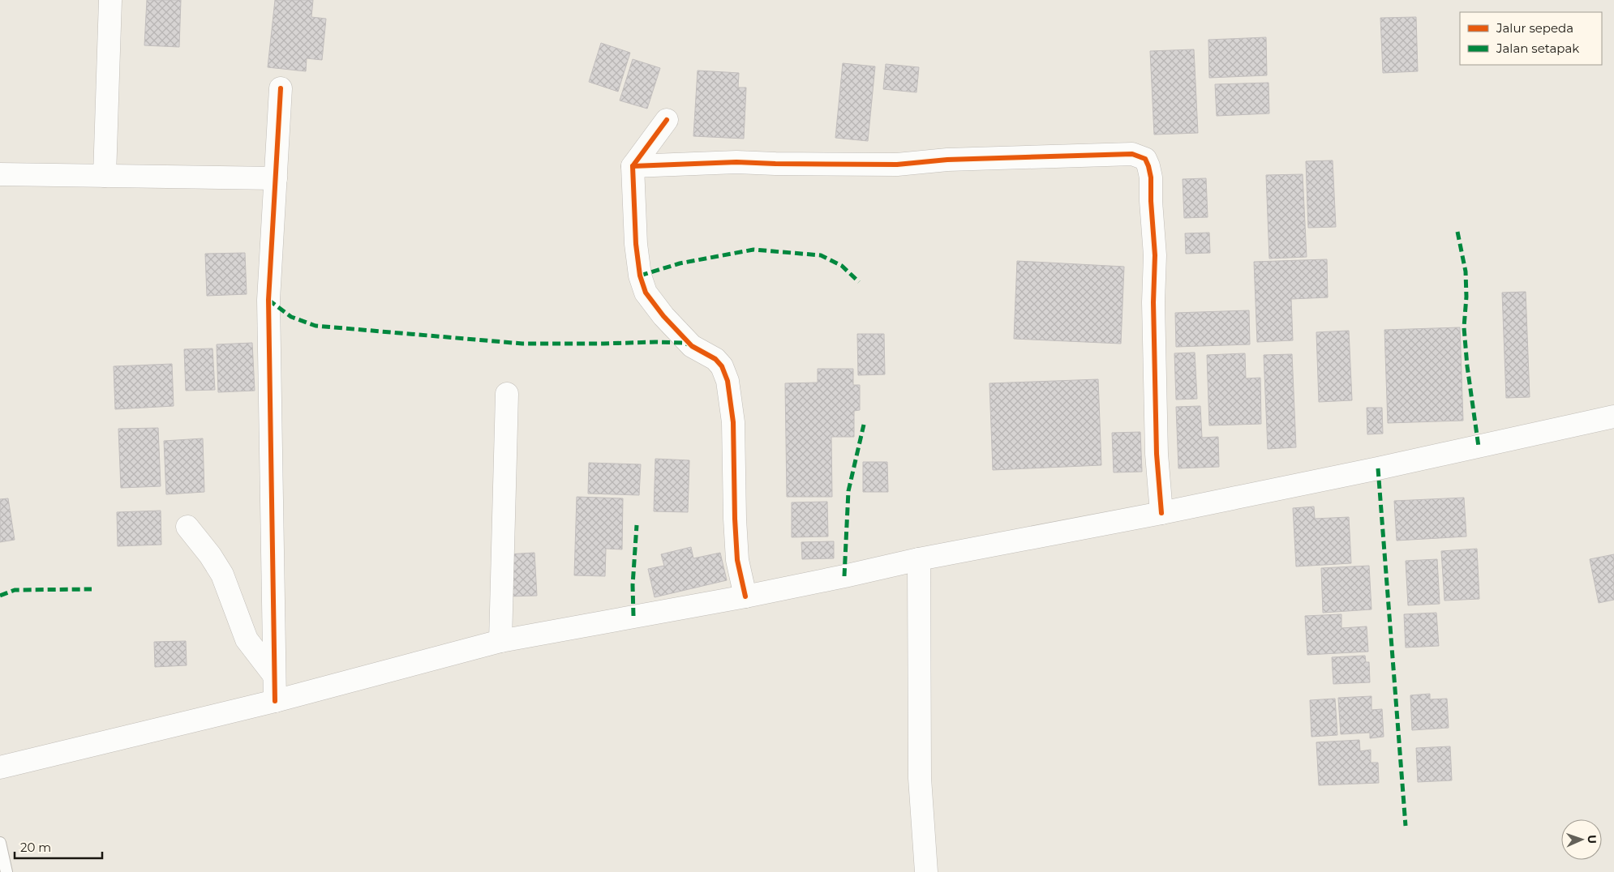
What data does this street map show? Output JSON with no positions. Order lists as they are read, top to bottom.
{
  "legend": ["Jalur sepeda", "Jalan setapak"],
  "scale_bar": "20 m",
  "north": "right"
}
